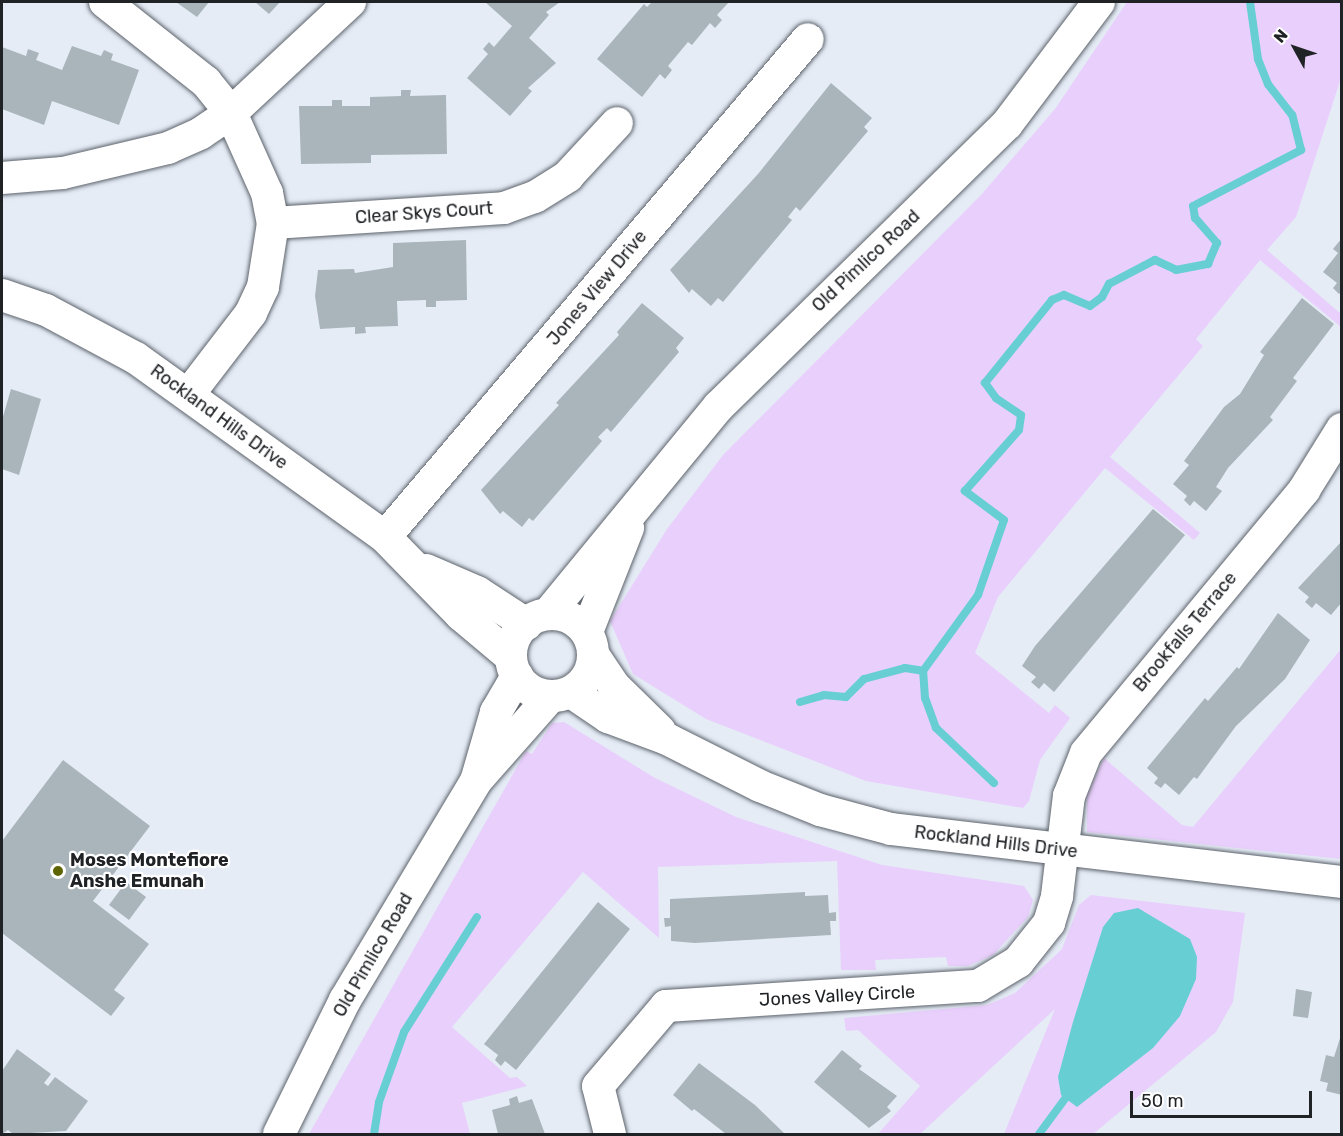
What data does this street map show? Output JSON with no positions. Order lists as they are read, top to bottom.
{
  "streets": {
    "street": [
      "Clear Skys Court",
      "Old Pimlico Road",
      "Jones View Drive",
      "Rockland Hills Drive",
      "Brookfalls Terrace",
      "Jones Valley Circle"
    ]
  },
  "crossings": [
    ["Old Pimlico Road", "Rockland Hills Drive"],
    ["Jones View Drive", "Rockland Hills Drive"],
    ["Rockland Hills Drive", "Brookfalls Terrace"],
    ["Rockland Hills Drive", "Jones Valley Circle"],
    ["Brookfalls Terrace", "Jones Valley Circle"]
  ],
  "places": ["Moses Montefiore Anshe Emunah"],
  "scale_bar": "50 m",
  "north": "top left"
}
